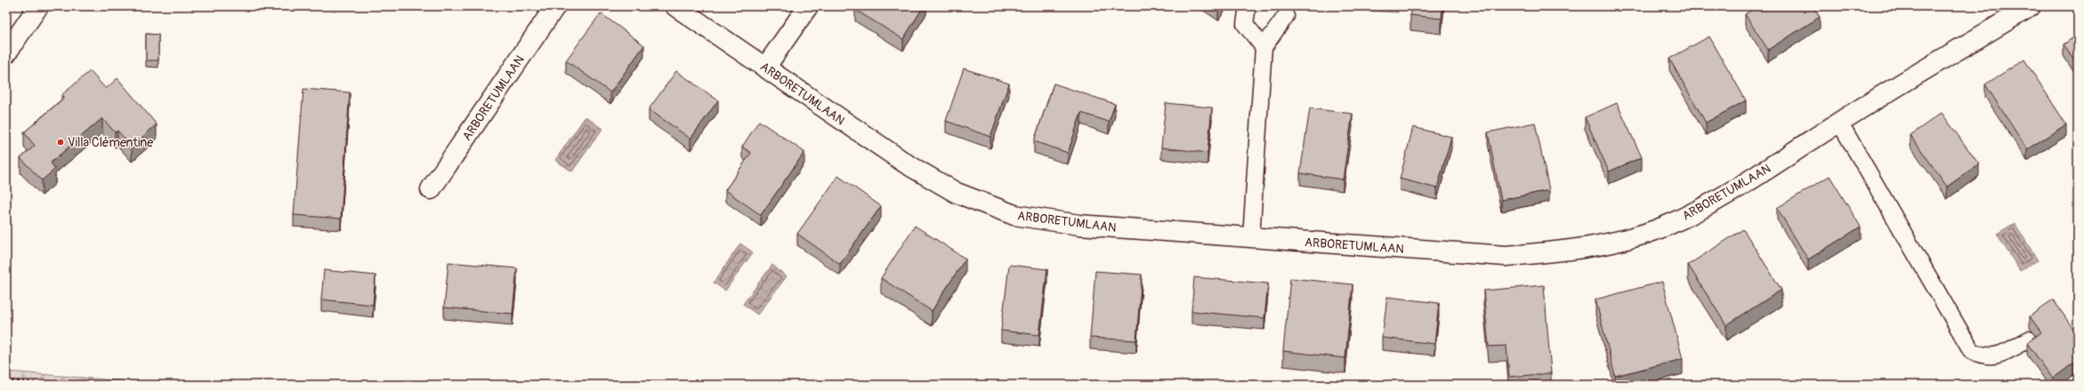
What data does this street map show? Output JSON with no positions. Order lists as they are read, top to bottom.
{
  "streets": {
    "street": ["ARBORETUMLAAN"]
  },
  "places": ["Villa Clémentine"]
}
